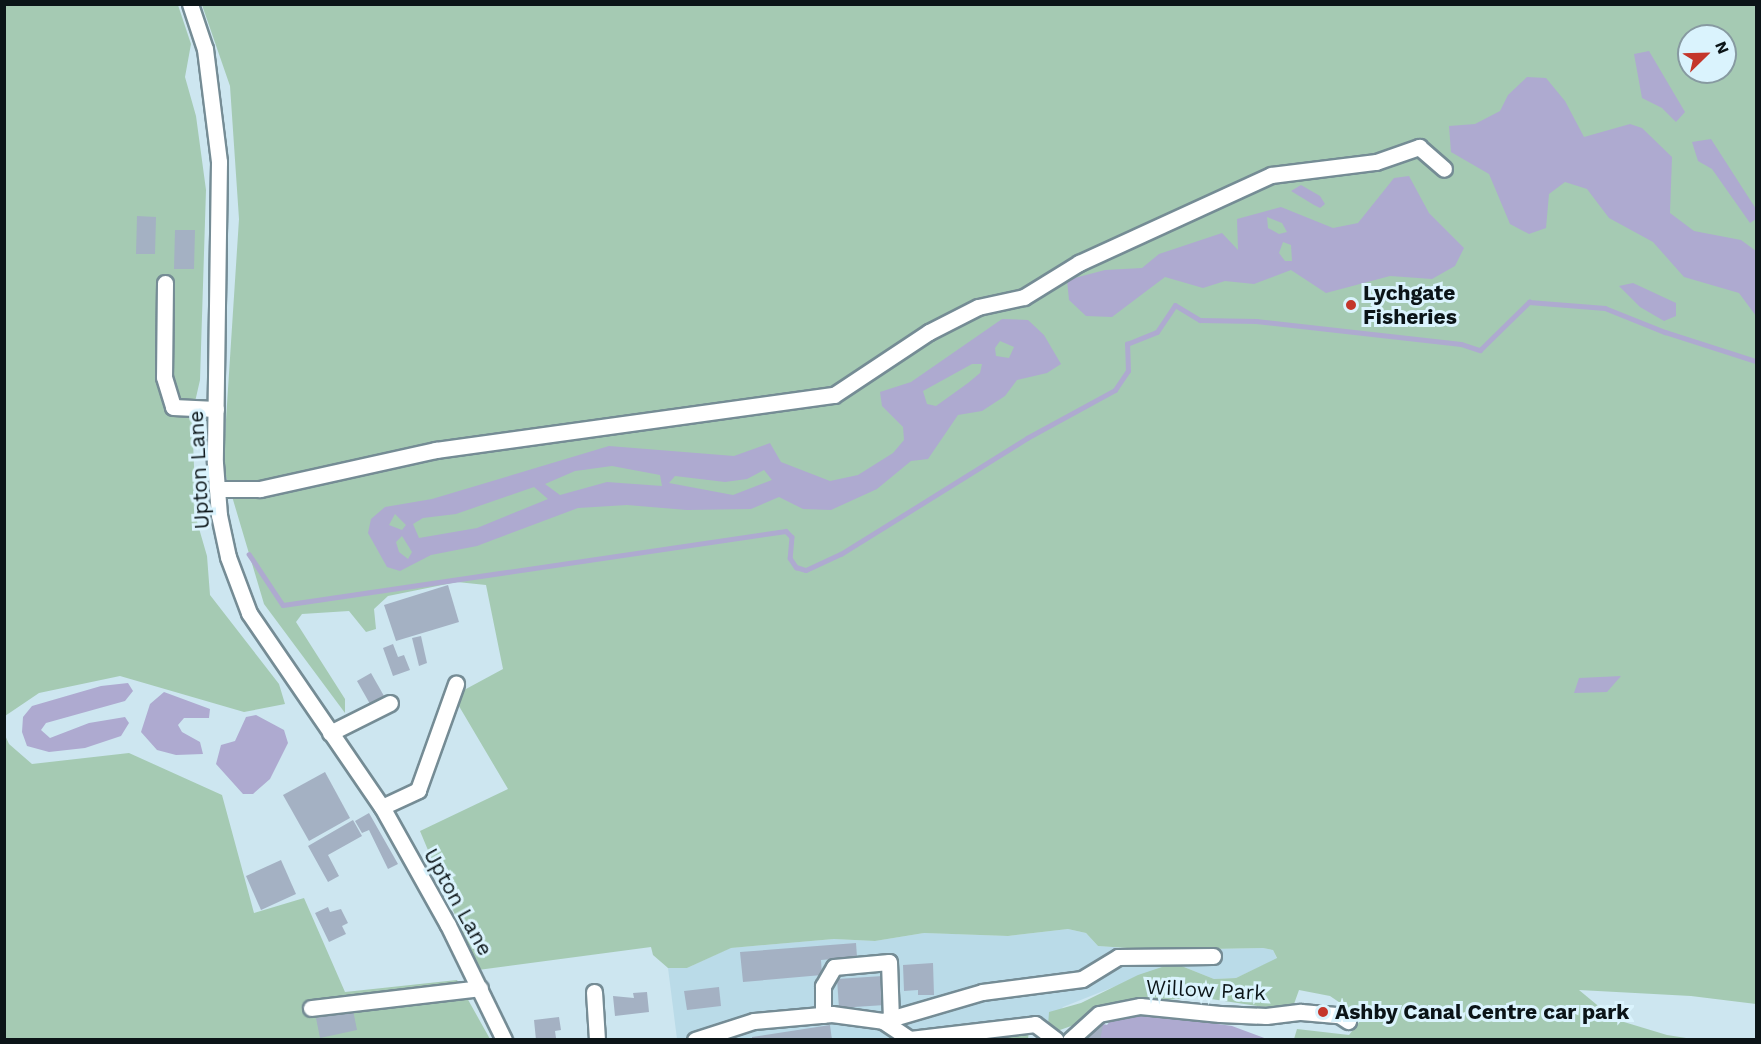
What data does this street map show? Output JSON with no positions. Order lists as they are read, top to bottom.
{
  "streets": {
    "street": ["Upton Lane", "Willow Park"]
  },
  "places": ["Lychgate Fisheries", "Ashby Canal Centre car park"],
  "north": "top right"
}
